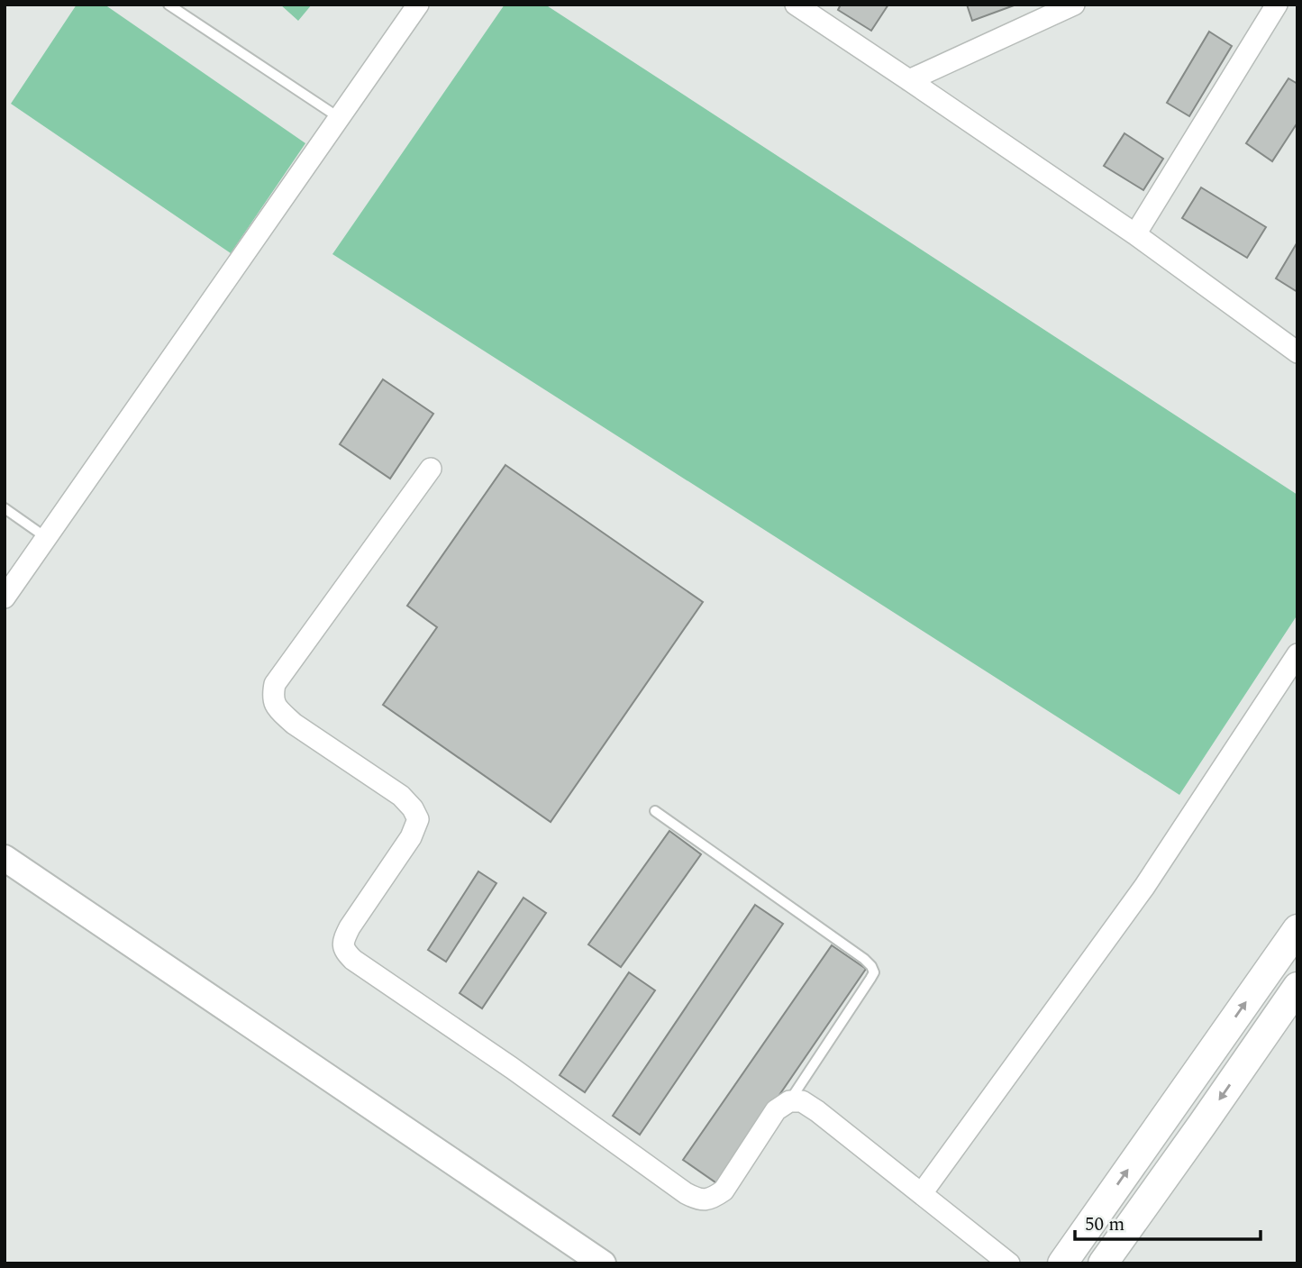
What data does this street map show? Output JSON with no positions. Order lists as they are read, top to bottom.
{
  "scale_bar": "50 m"
}
